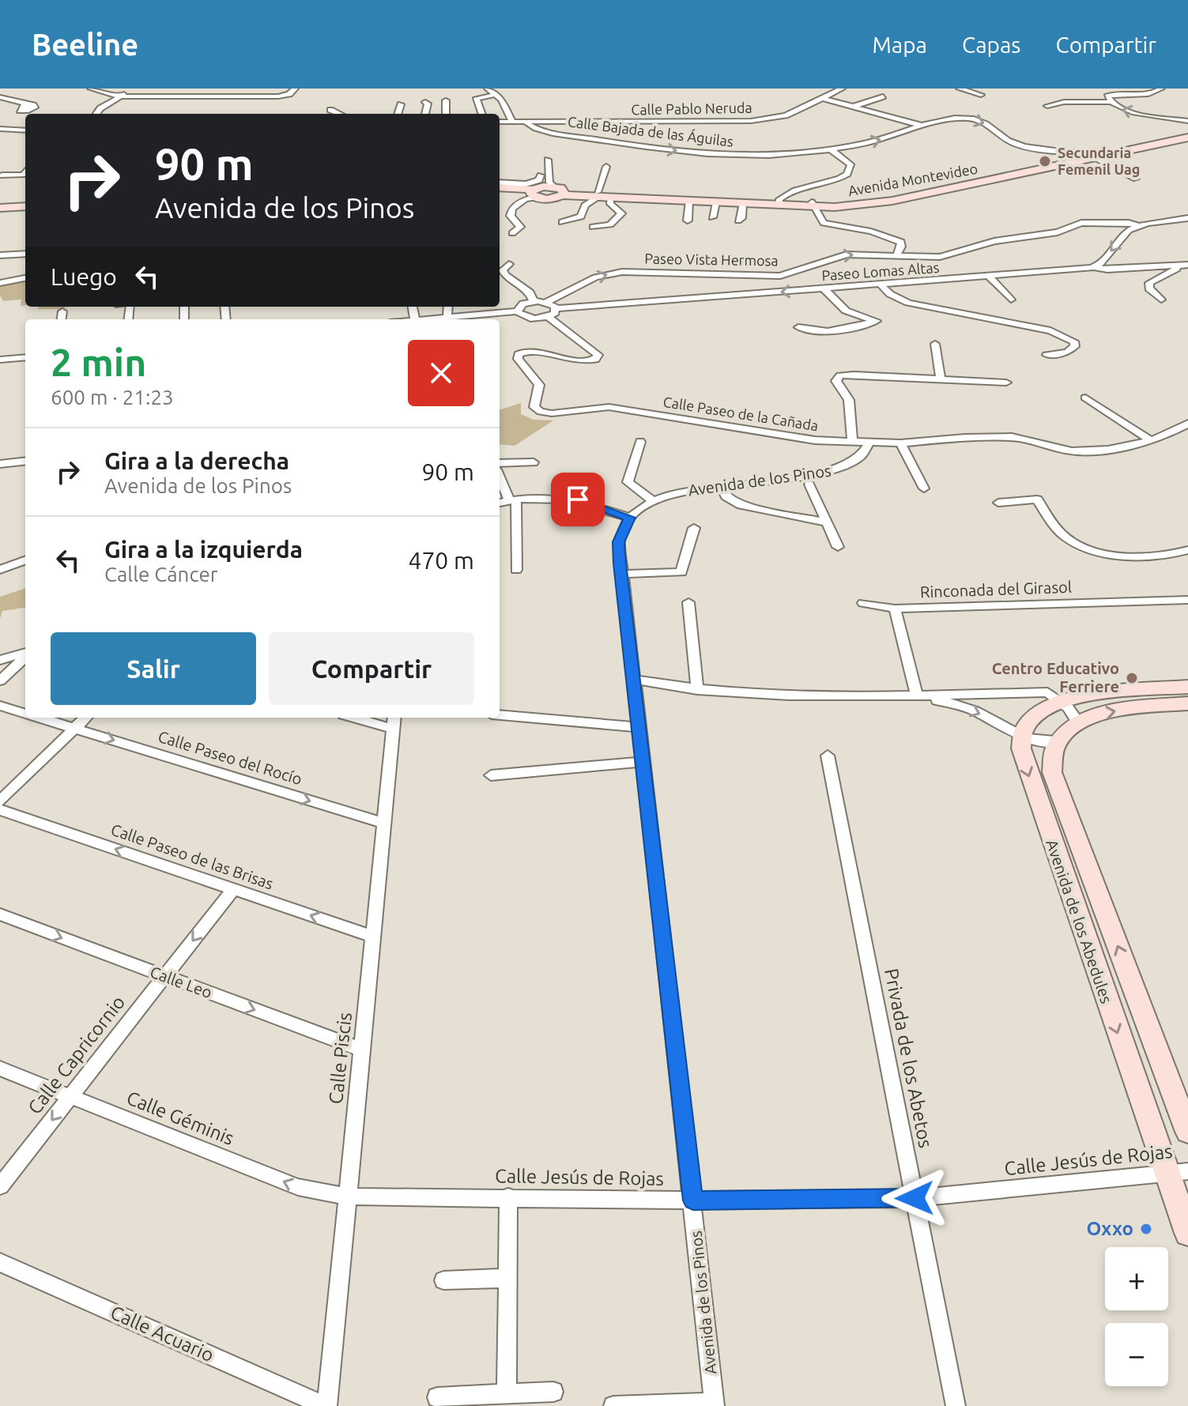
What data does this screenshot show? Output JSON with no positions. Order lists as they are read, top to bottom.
{
  "streets": {
    "street": [
      "Calle Pablo Neruda",
      "Calle Bajada de las Águilas",
      "Avenida Montevideo",
      "Paseo Vista Hermosa",
      "Paseo Lomas Altas",
      "Calle Paseo de la Cañada",
      "Avenida de los Pinos",
      "Rinconada del Girasol",
      "Calle Paseo del Rocío",
      "Calle Paseo de las Brisas",
      "Avenida de los Abedules",
      "Calle Leo",
      "Calle Capricornio",
      "Calle Piscis",
      "Privada de los Abetos",
      "Calle Géminis",
      "Calle Jesús de Rojas",
      "Calle Acuario"
    ]
  },
  "crossings": [
    ["Calle Pablo Neruda", "Calle Bajada de las Águilas"],
    ["Calle Bajada de las Águilas", "Avenida Montevideo"],
    ["Calle Paseo de la Cañada", "Avenida de los Pinos"],
    ["Avenida de los Pinos", "Calle Jesús de Rojas"],
    ["Calle Paseo del Rocío", "Calle Piscis"],
    ["Calle Paseo de las Brisas", "Calle Capricornio"],
    ["Calle Paseo de las Brisas", "Calle Piscis"],
    ["Avenida de los Abedules", "Calle Jesús de Rojas"],
    ["Calle Leo", "Calle Capricornio"],
    ["Calle Leo", "Calle Piscis"],
    ["Calle Capricornio", "Calle Géminis"],
    ["Calle Piscis", "Calle Géminis"],
    ["Calle Piscis", "Calle Jesús de Rojas"],
    ["Calle Piscis", "Calle Acuario"],
    ["Privada de los Abetos", "Calle Jesús de Rojas"],
    ["Calle Géminis", "Calle Jesús de Rojas"]
  ],
  "one_way": [
    "Paseo Vista Hermosa",
    "Paseo Lomas Altas",
    "Calle Paseo del Rocío",
    "Calle Paseo de las Brisas",
    "Calle Leo",
    "Calle Capricornio",
    "Calle Géminis"
  ],
  "places": ["Secundaria Femenil Uag", "Centro Educativo Ferriere", "Oxxo"],
  "page": {
    "header": "Beeline",
    "nav": ["Mapa", "Capas", "Compartir"],
    "turn": ["90 m", "Avenida de los Pinos"],
    "then": "Luego",
    "heading": ["2 min", "600 m · 21:23"],
    "list": [
      {
        "name": "Gira a la derecha",
        "note": "Avenida de los Pinos",
        "value": "90 m"
      },
      {
        "name": "Gira a la izquierda",
        "note": "Calle Cáncer",
        "value": "470 m"
      }
    ],
    "buttons": ["Salir", "Compartir"],
    "map_buttons": ["+", "−"]
  }
}
